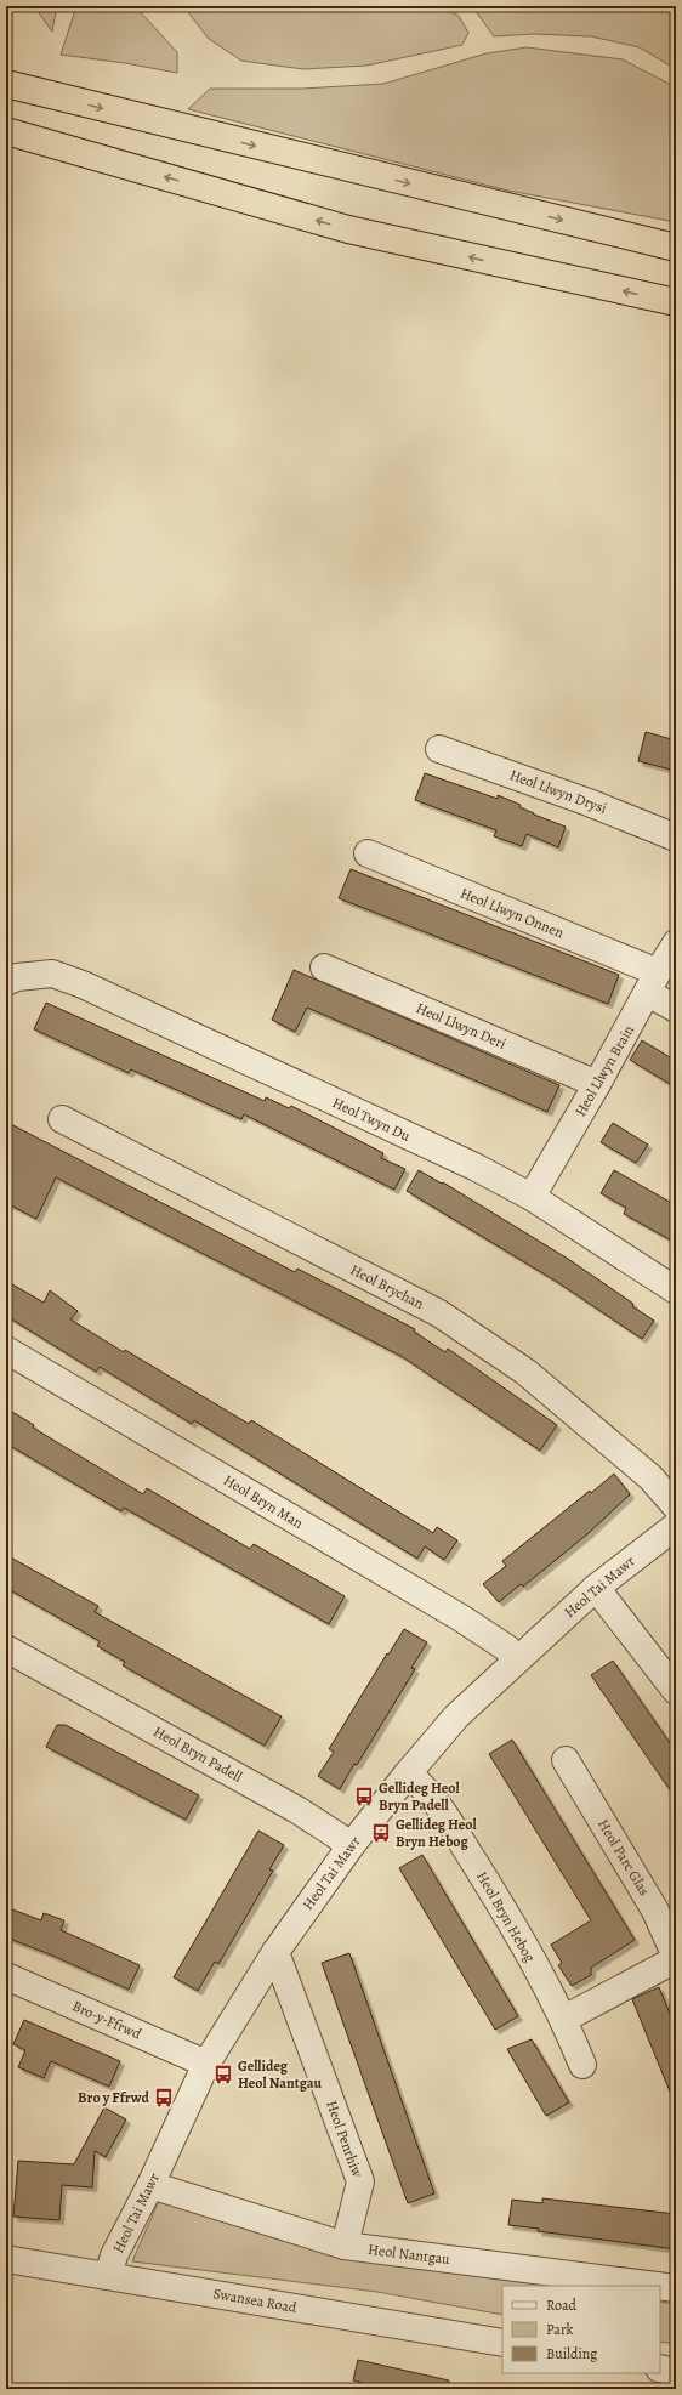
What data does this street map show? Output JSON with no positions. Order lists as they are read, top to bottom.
{
  "streets": {
    "street": [
      "Heol Llwyn Drysi",
      "Heol Llwyn Onnen",
      "Heol Llwyn Deri",
      "Heol Llwyn Brain",
      "Heol Twyn Du",
      "Heol Brychan",
      "Heol Bryn Man",
      "Heol Tai Mawr",
      "Heol Bryn Padell",
      "Heol Parc Glas",
      "Heol Bryn Hebog",
      "Bro-y-Ffrwd",
      "Heol Penrhiw",
      "Heol Nantgau",
      "Swansea Road"
    ]
  },
  "crossings": [
    ["Heol Llwyn Onnen", "Heol Llwyn Brain"],
    ["Heol Llwyn Deri", "Heol Llwyn Brain"],
    ["Heol Llwyn Brain", "Heol Twyn Du"],
    ["Heol Bryn Man", "Heol Tai Mawr"],
    ["Heol Tai Mawr", "Heol Bryn Padell"],
    ["Heol Tai Mawr", "Heol Bryn Hebog"],
    ["Heol Tai Mawr", "Bro-y-Ffrwd"],
    ["Heol Tai Mawr", "Heol Penrhiw"],
    ["Heol Tai Mawr", "Heol Nantgau"],
    ["Heol Tai Mawr", "Swansea Road"],
    ["Heol Penrhiw", "Heol Nantgau"]
  ],
  "places": {
    "bus stop": [
      "Gellideg Heol Bryn Padell",
      "Gellideg Heol Bryn Hebog",
      "Gellideg Heol Nantgau",
      "Bro y Ffrwd"
    ]
  },
  "legend": ["Road", "Park", "Building"]
}
